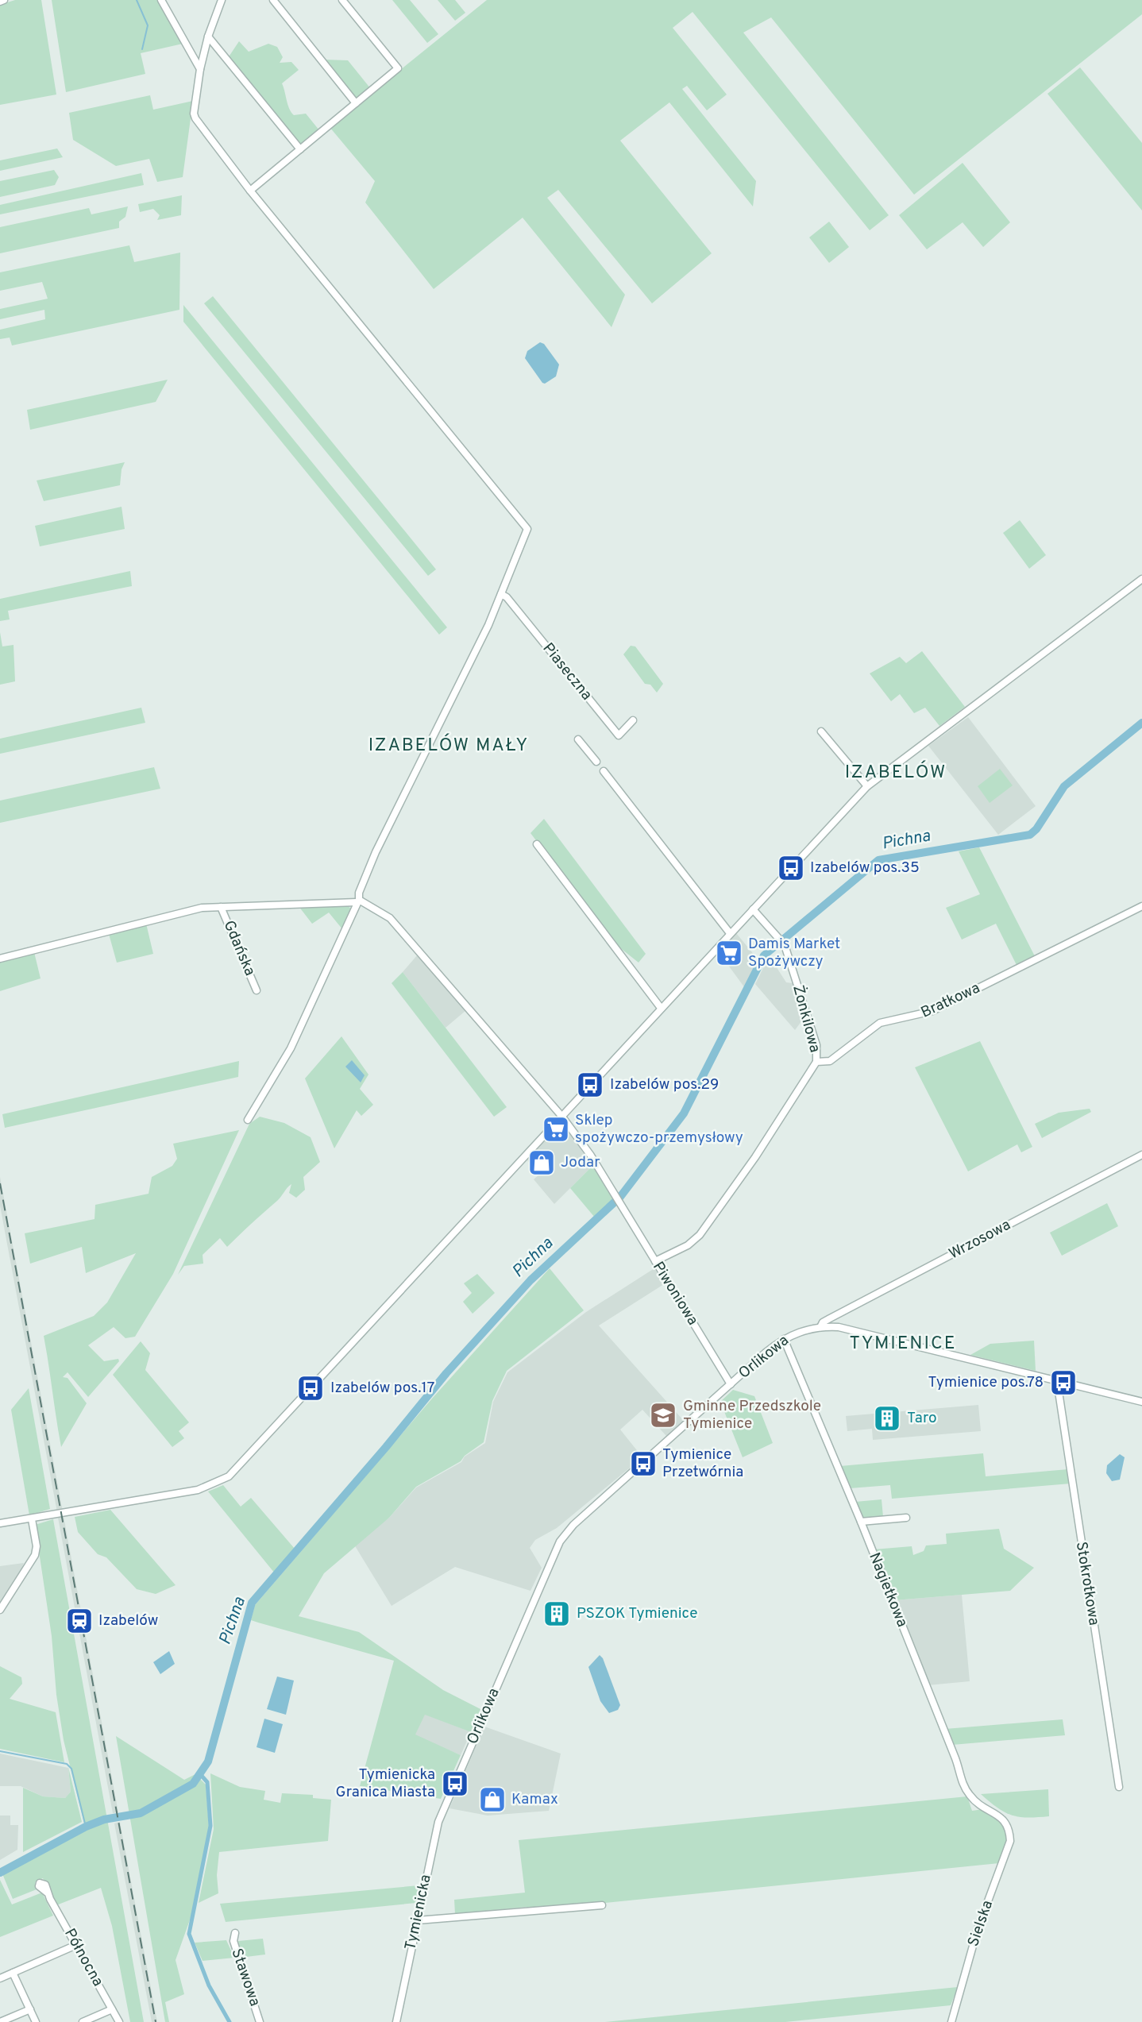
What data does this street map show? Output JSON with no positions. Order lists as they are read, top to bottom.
{
  "streets": {
    "street": [
      "Piaseczna",
      "Gdańska",
      "Bratkowa",
      "Żonkilowa",
      "Wrzosowa",
      "Piwoniowa",
      "Orlikowa",
      "Stokrotkowa",
      "Nagietkowa",
      "Tymienicka",
      "Sielska",
      "Północna",
      "Stawowa"
    ]
  },
  "crossings": [
    ["Bratkowa", "Żonkilowa"],
    ["Wrzosowa", "Orlikowa"],
    ["Piwoniowa", "Orlikowa"],
    ["Orlikowa", "Stokrotkowa"],
    ["Orlikowa", "Nagietkowa"],
    ["Orlikowa", "Tymienicka"],
    ["Nagietkowa", "Sielska"]
  ],
  "districts": ["IZABELÓW MAŁY", "IZABELÓW", "TYMIENICE"],
  "water": ["Pichna"],
  "places": {
    "bus stop": [
      "Izabelów pos.35",
      "Izabelów pos.29",
      "Tymienice pos.78",
      "Izabelów pos.17",
      "Tymienice Przetwórnia",
      "Tymienicka Granica Miasta"
    ],
    "supermarket": ["Damis Market Spożywczy", "Sklep spożywczo-przemysłowy"],
    "shop": ["Jodar", "Kamax"],
    "school or university": ["Gminne Przedszkole Tymienice"],
    "building": ["Taro", "PSZOK Tymienice"],
    "station": ["Izabelów"]
  }
}
